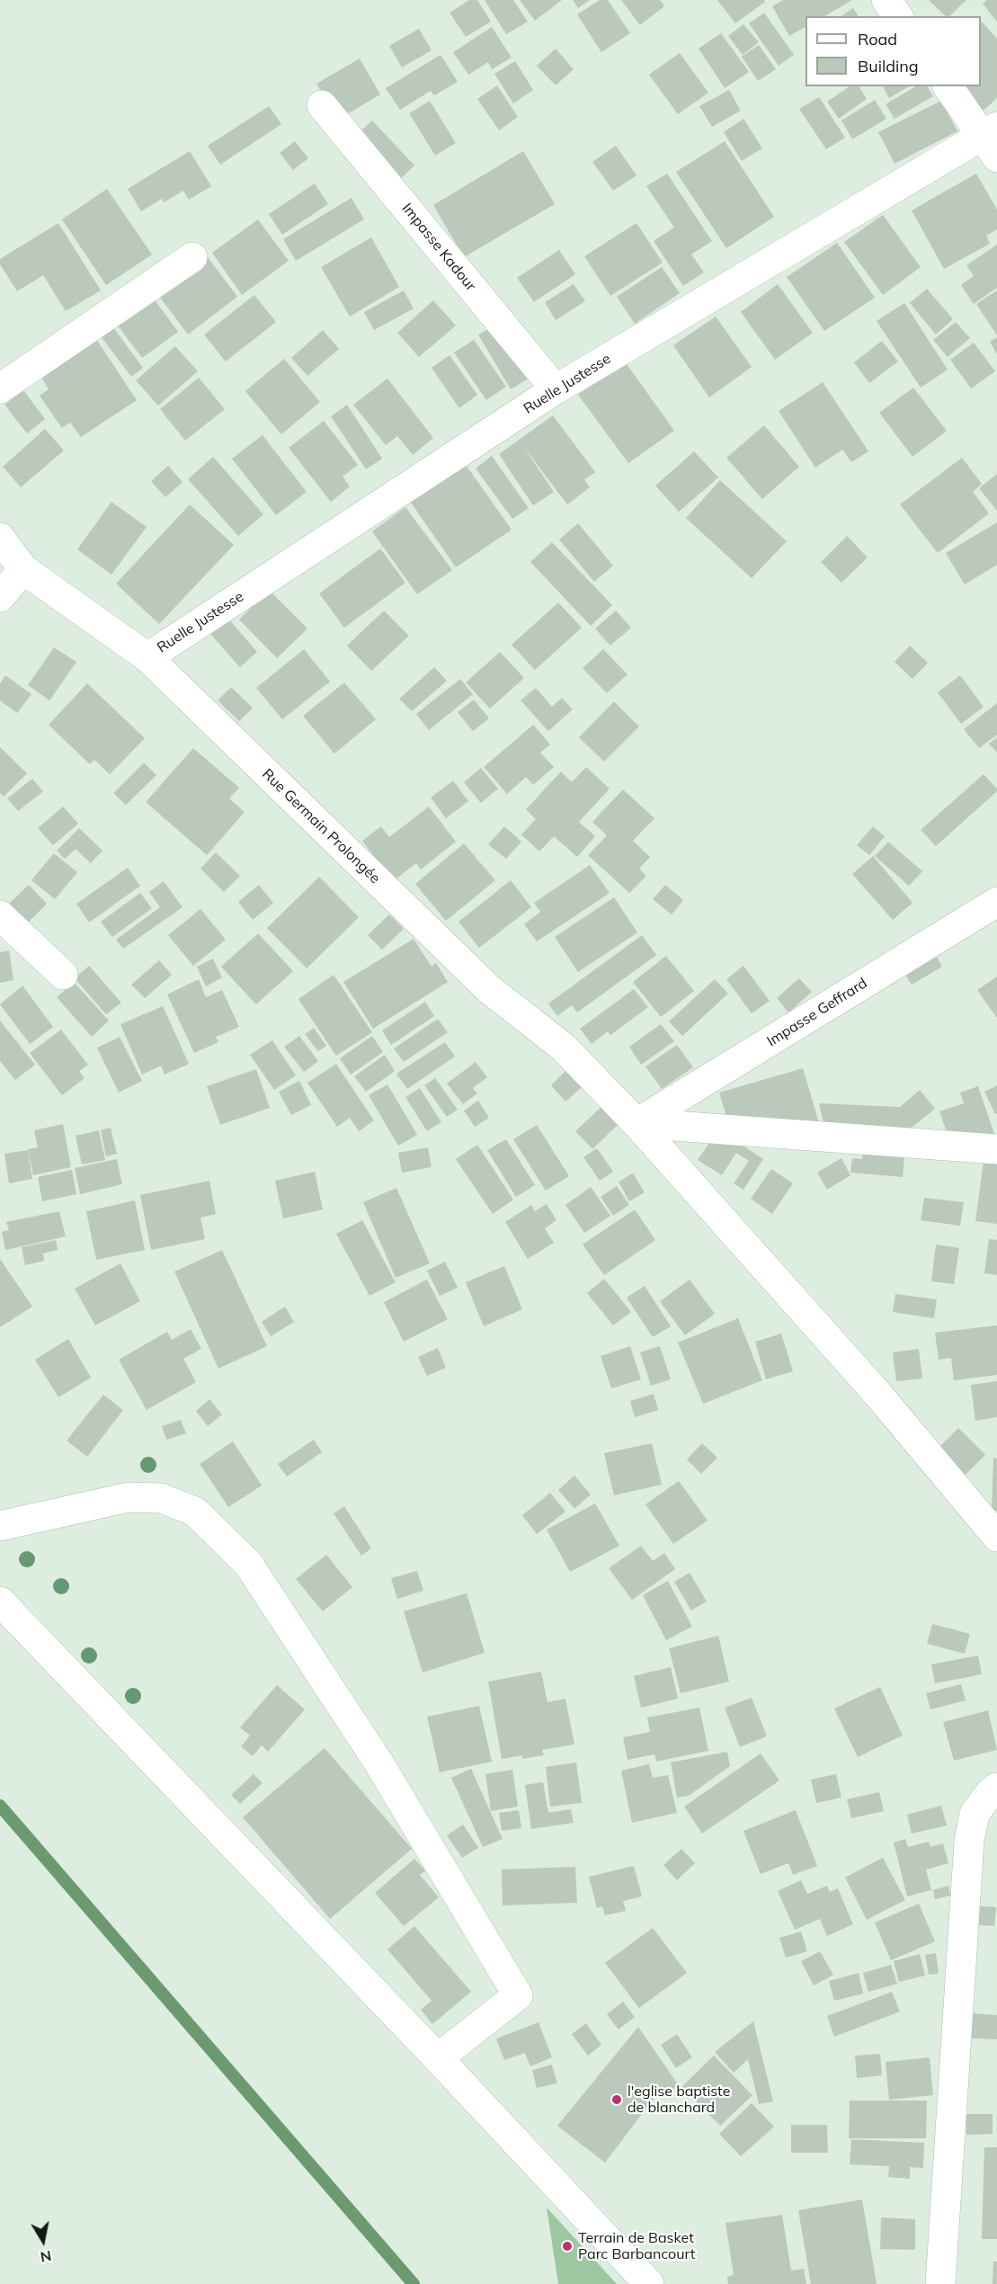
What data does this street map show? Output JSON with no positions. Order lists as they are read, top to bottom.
{
  "streets": {
    "street": [
      "Impasse Kadour",
      "Ruelle Justesse",
      "Rue Germain Prolongée",
      "Impasse Geffrard"
    ]
  },
  "crossings": [
    ["Impasse Kadour", "Ruelle Justesse"],
    ["Ruelle Justesse", "Rue Germain Prolongée"],
    ["Rue Germain Prolongée", "Impasse Geffrard"]
  ],
  "places": ["l'eglise baptiste de blanchard", "Terrain de Basket Parc Barbancourt"],
  "legend": ["Road", "Building"],
  "north": "bottom"
}
